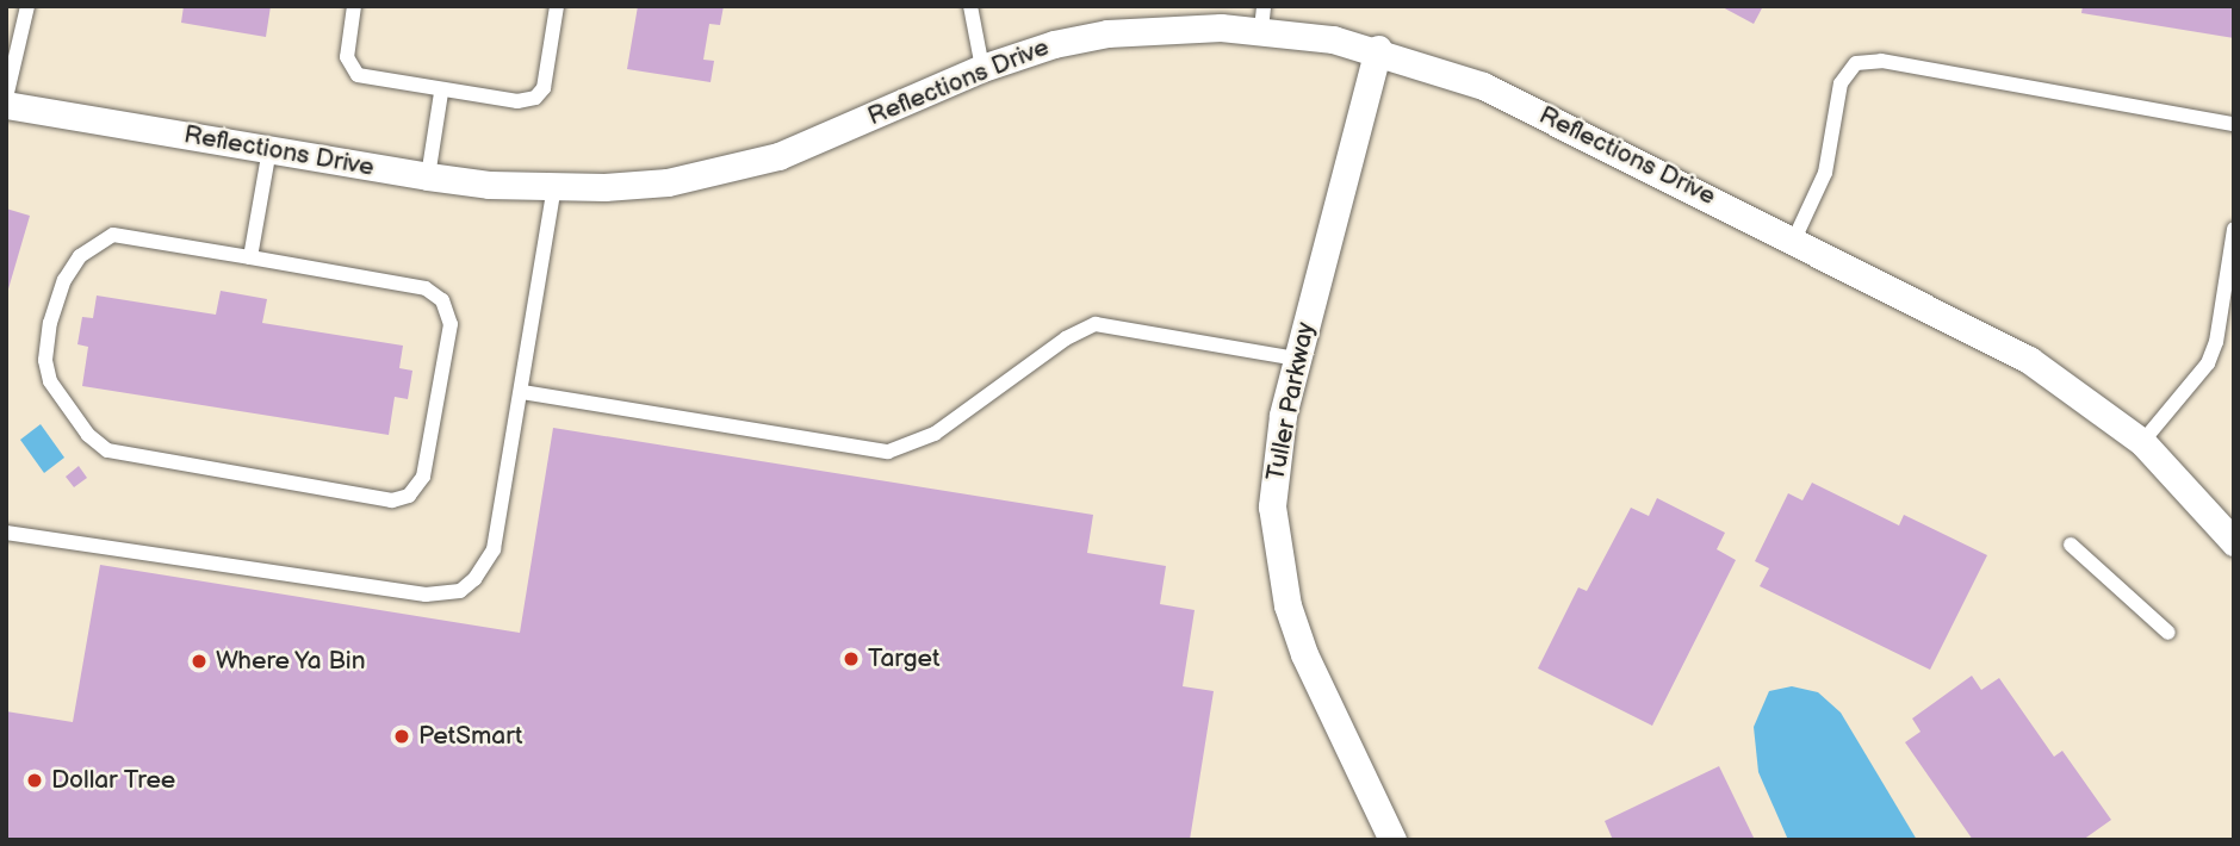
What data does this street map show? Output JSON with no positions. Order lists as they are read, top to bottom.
{
  "streets": {
    "street": ["Reflections Drive", "Tuller Parkway"]
  },
  "crossings": [
    ["Reflections Drive", "Tuller Parkway"]
  ],
  "places": [
    "Target",
    "Where Ya Bin",
    "PetSmart",
    "Dollar Tree"
  ]
}
